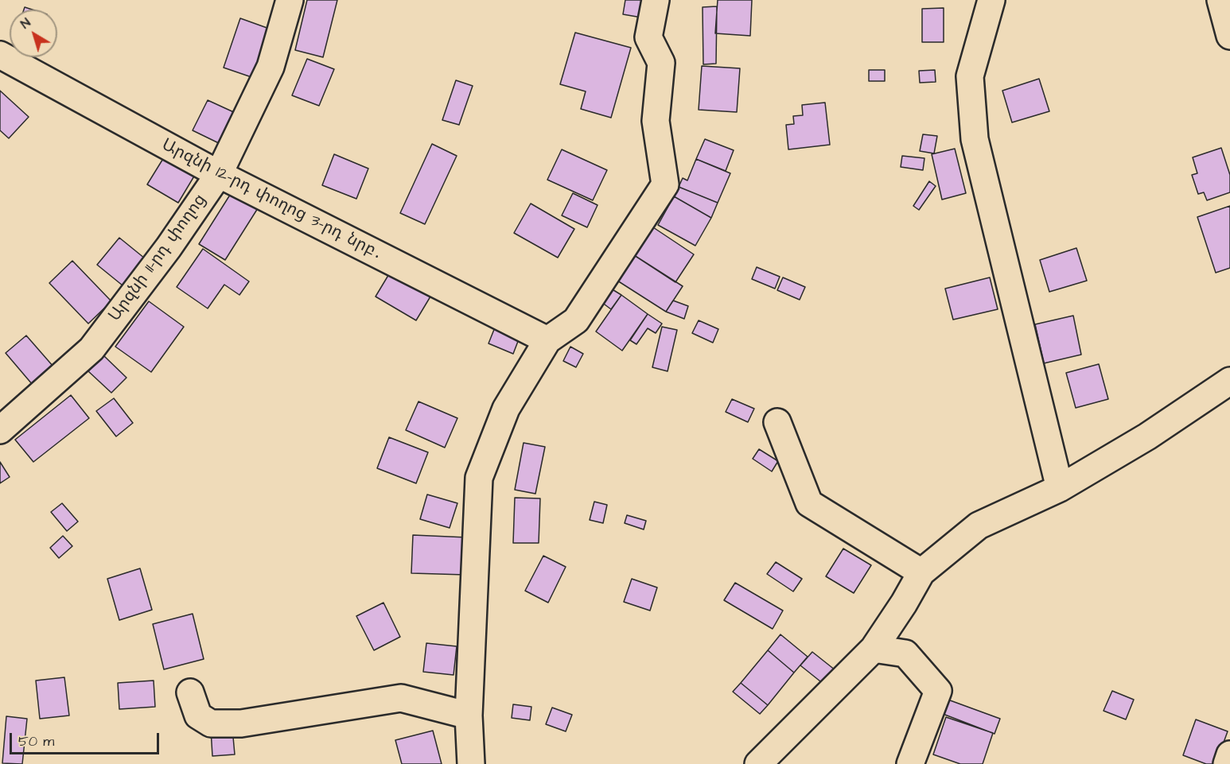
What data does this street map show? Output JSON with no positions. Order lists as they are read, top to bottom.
{
  "streets": {
    "street": ["Արզնի 12-րդ փողոց 3-րդ նրբ․", "Արզնի 11-րդ փողոց"]
  },
  "crossings": [
    ["Արզնի 12-րդ փողոց 3-րդ նրբ․", "Արզնի 11-րդ փողոց"]
  ],
  "scale_bar": "50 m",
  "north": "top left"
}
